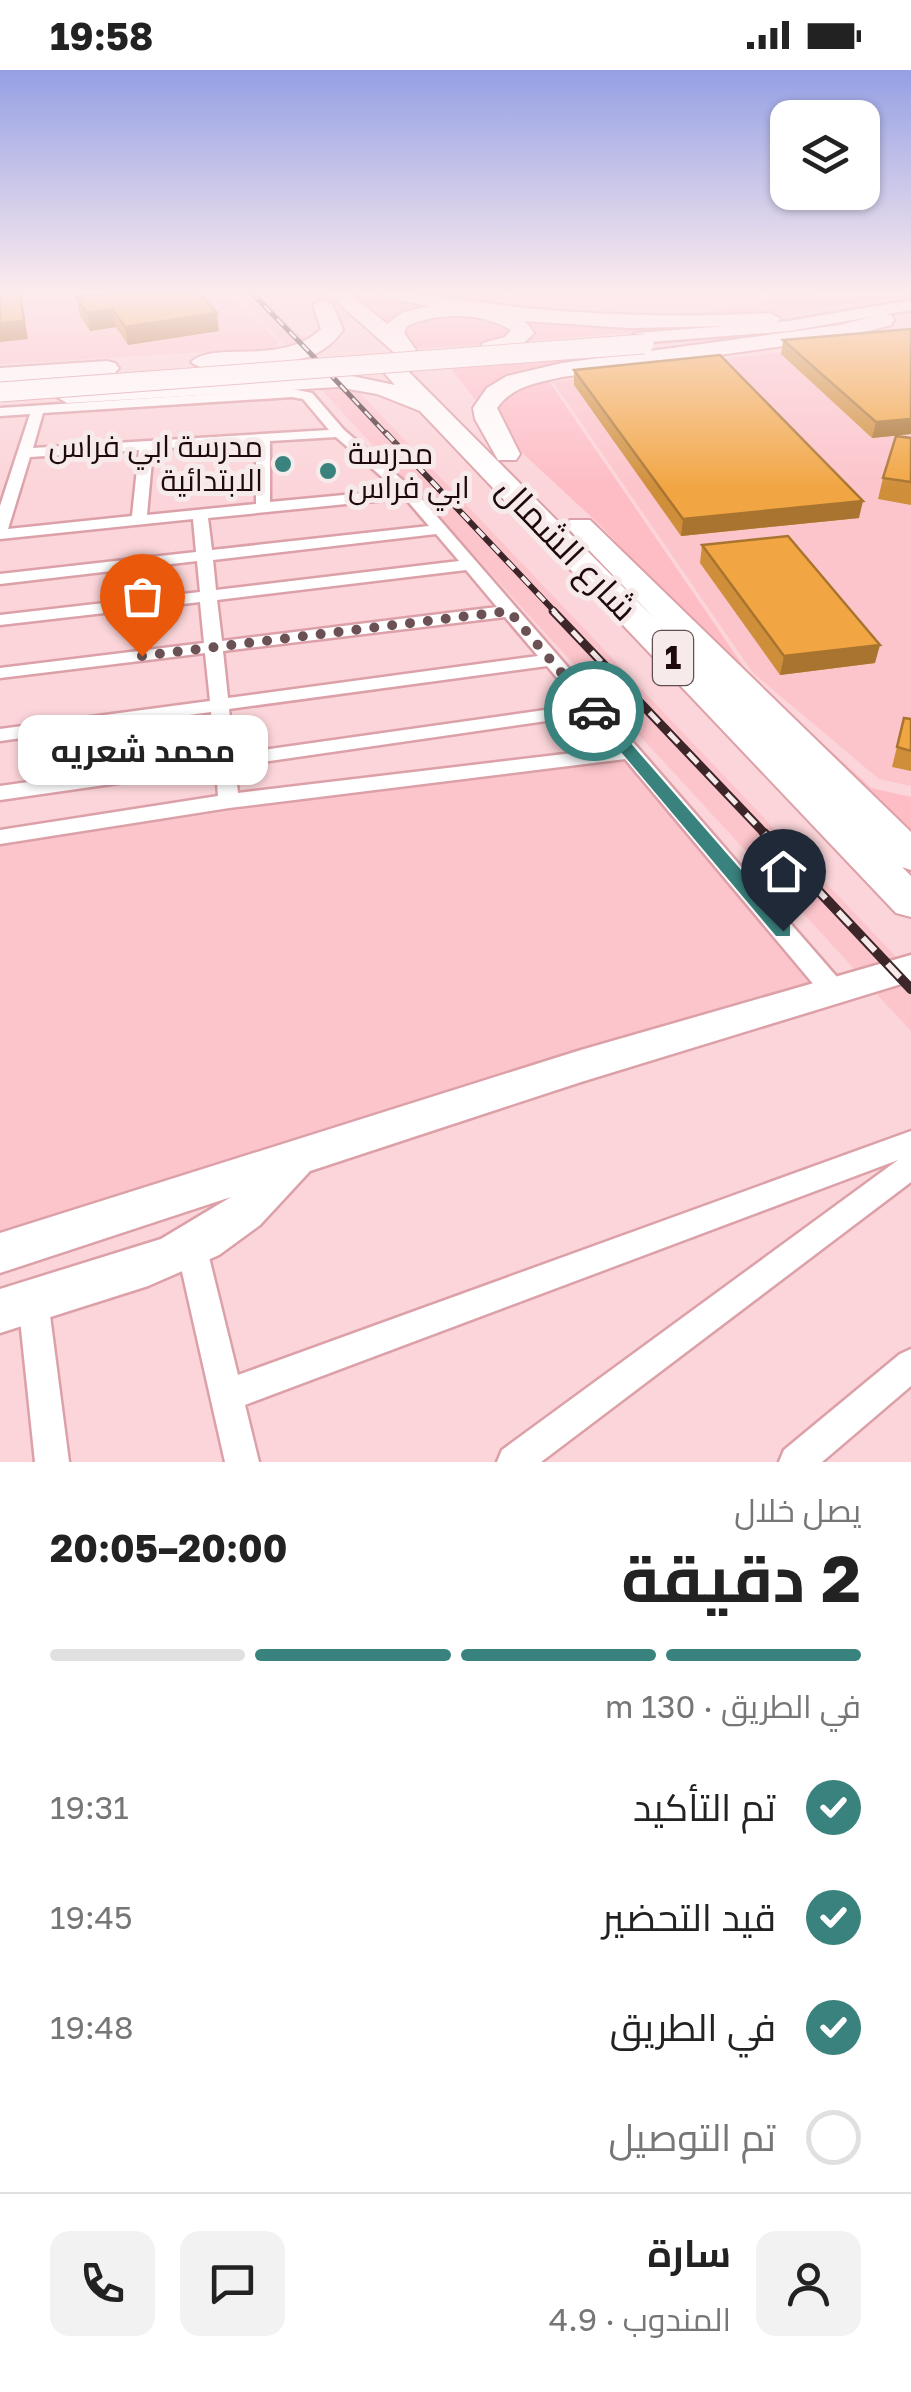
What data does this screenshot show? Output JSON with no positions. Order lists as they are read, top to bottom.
{
  "streets": {
    "highway": ["شارع الشمال", "1"]
  },
  "places": ["مدرسة ابي فراس الابتدائية", "مدرسة ابي فراس", "محمد شعريه"],
  "page": {
    "status": "19:58",
    "bubble": "محمد شعريه",
    "heading": ["2 دقيقة", "يصل خلال", "20:00–20:05"],
    "panel": ["سارة", "المندوب · 4.9"],
    "bar": "في الطريق · 130 m",
    "list": [
      ["تم التأكيد", "19:31"],
      ["قيد التحضير", "19:45"],
      ["في الطريق", "19:48"],
      "تم التوصيل"
    ]
  }
}
